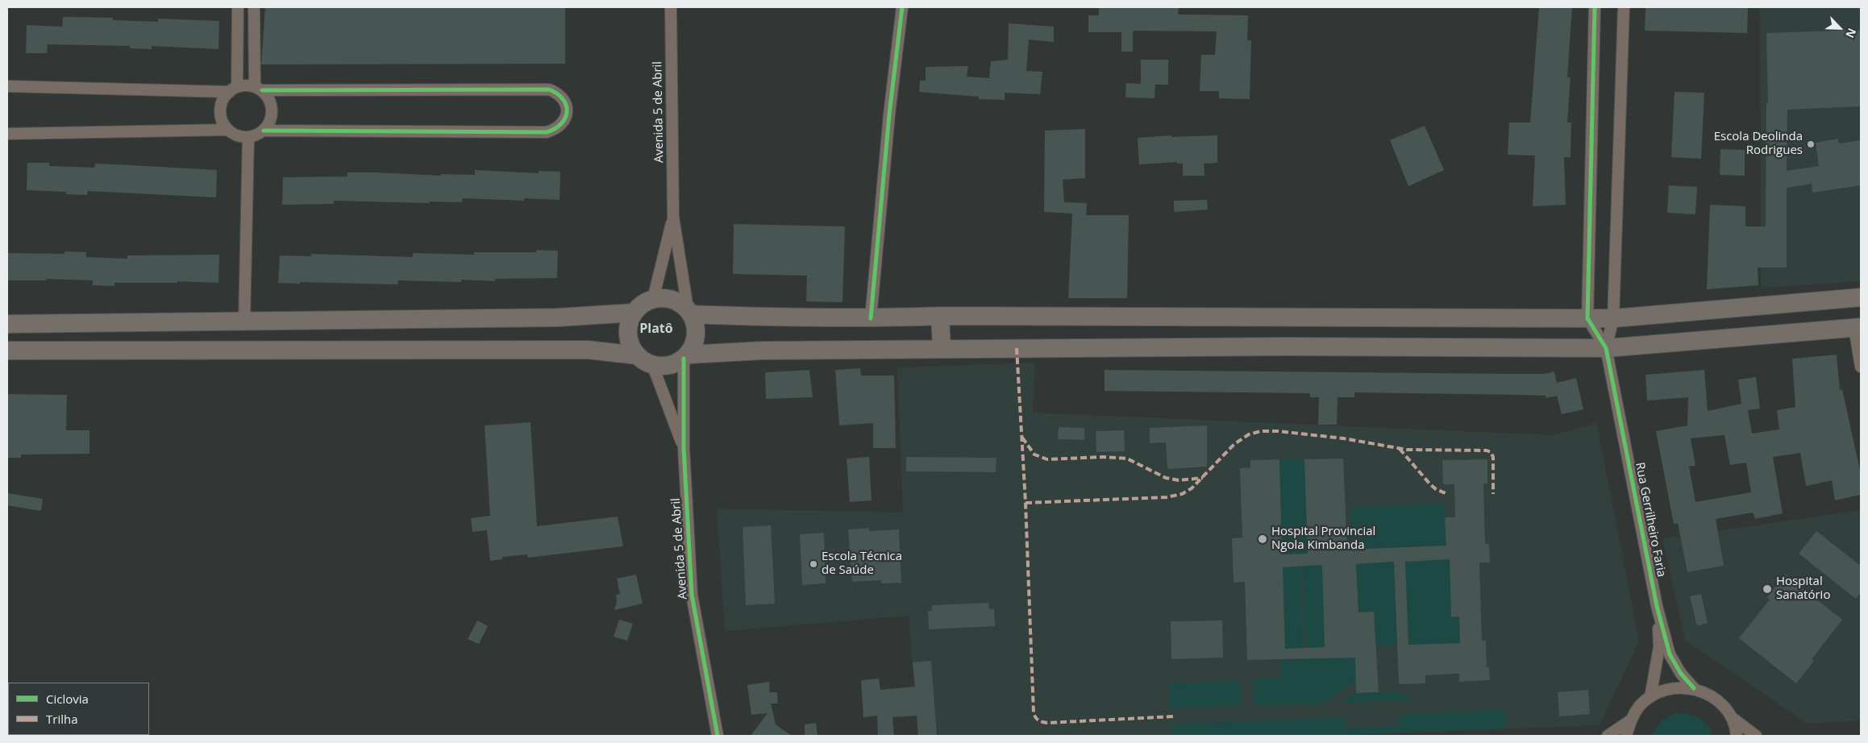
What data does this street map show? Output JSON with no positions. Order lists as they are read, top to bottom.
{
  "streets": {
    "street": ["Avenida 5 de Abril", "Rua Gerrilheiro Faria"]
  },
  "districts": ["Platô"],
  "places": [
    "Escola Deolinda Rodrigues",
    "Hospital Provincial Ngola Kimbanda",
    "Escola Técnica de Saúde",
    "Hospital Sanatório"
  ],
  "legend": ["Ciclovia", "Trilha"],
  "north": "bottom right"
}
